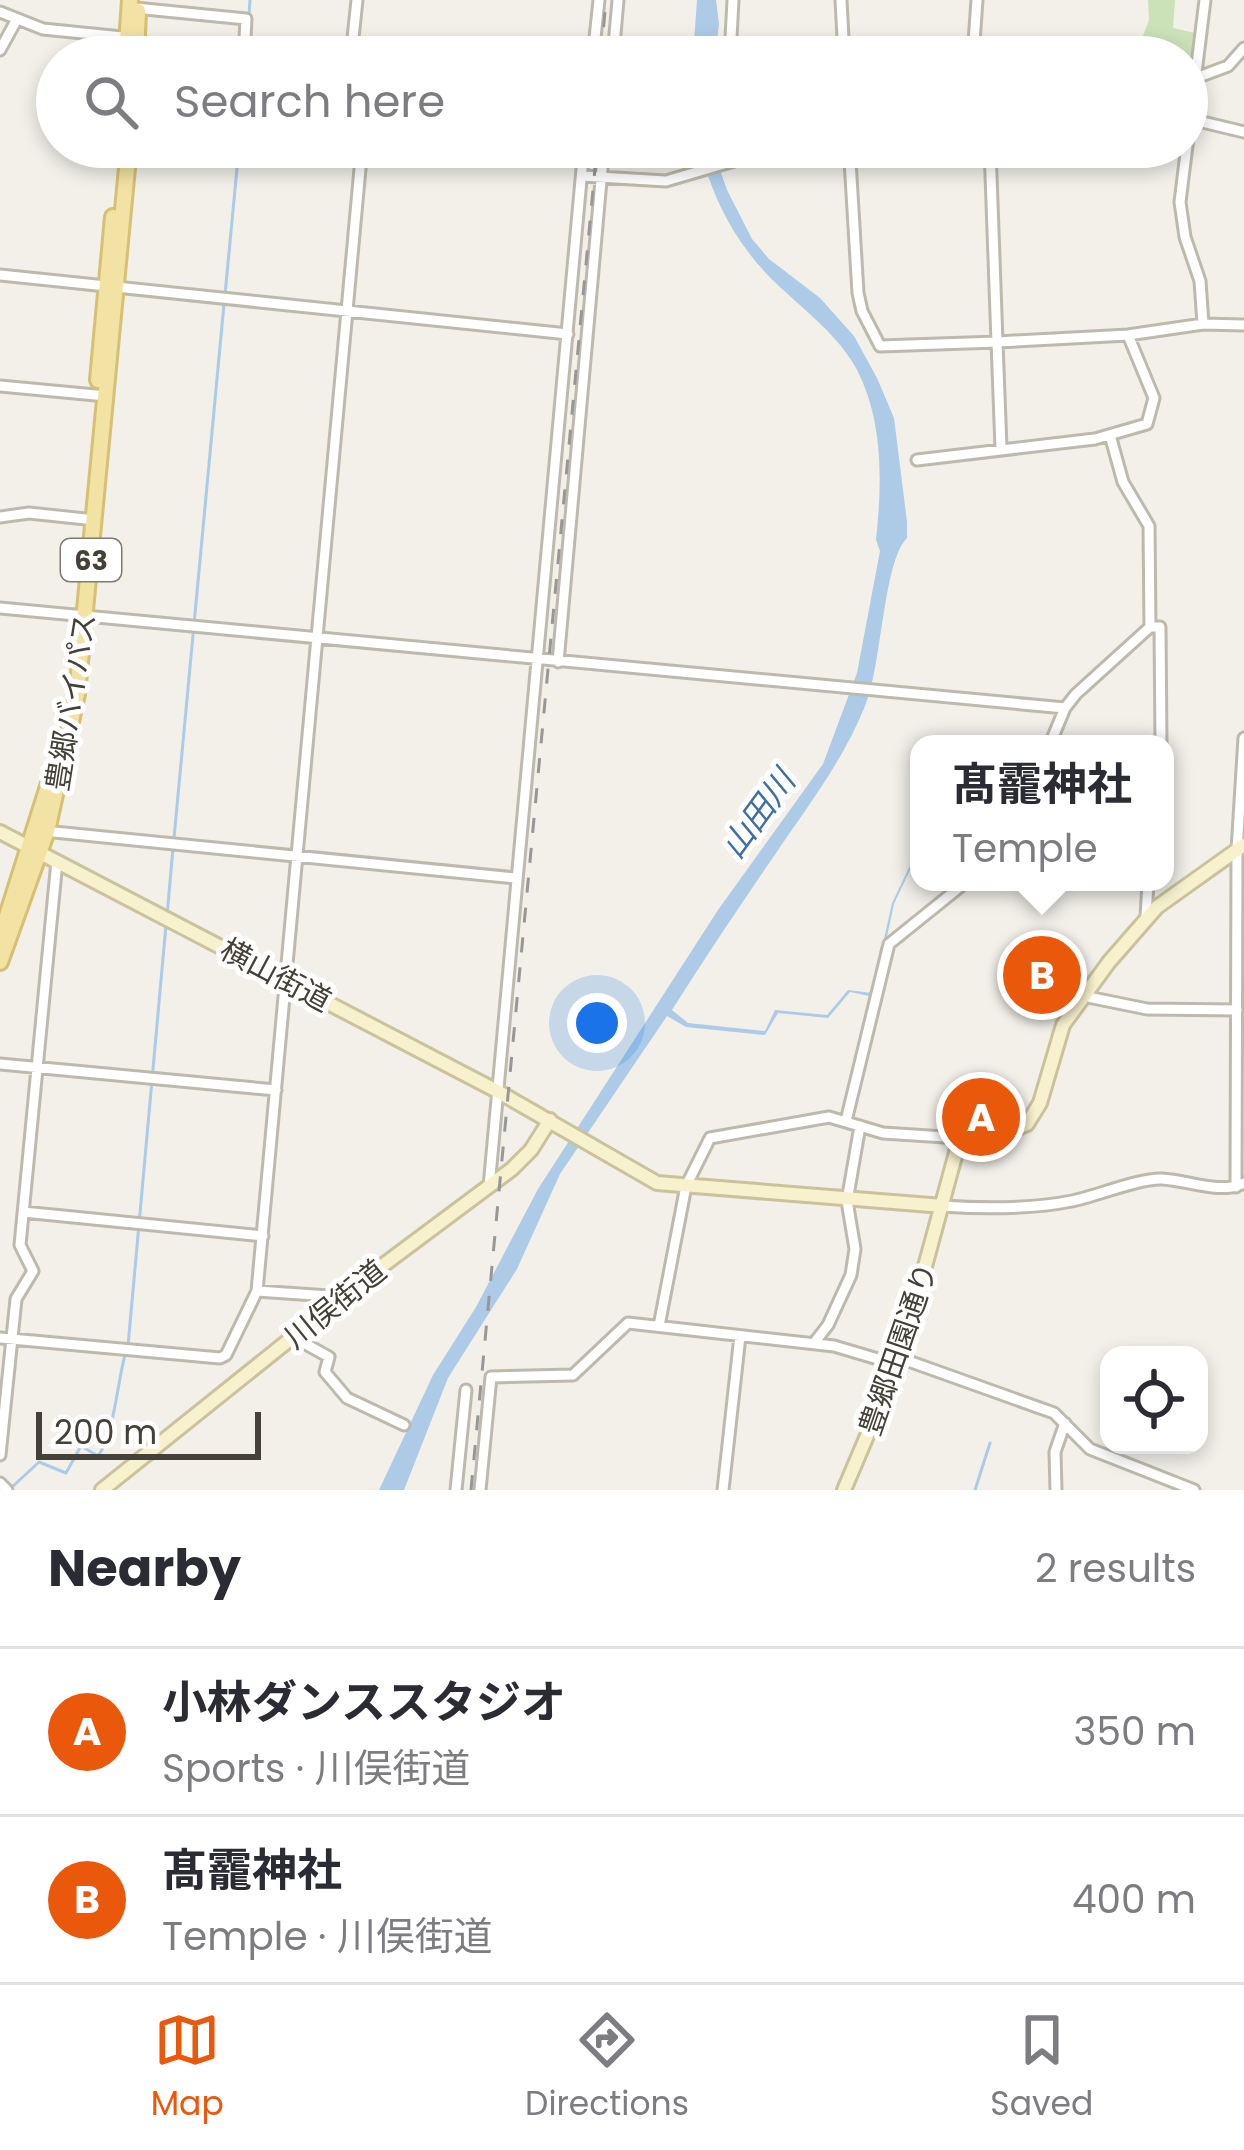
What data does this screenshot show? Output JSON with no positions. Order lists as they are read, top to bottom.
{
  "streets": {
    "main road": [
      "63",
      "豊郷バイパス",
      "横山街道",
      "川俣街道",
      "豊郷田園通り"
    ]
  },
  "crossings": [
    ["豊郷バイパス", "横山街道"],
    ["横山街道", "川俣街道"]
  ],
  "water": ["山田川"],
  "scale_bar": "200 m",
  "page": {
    "search": "Search here",
    "popup": ["髙靇神社", "Temple"],
    "pins": ["B", "A"],
    "scale": "200 m",
    "heading": ["Nearby", "2 results"],
    "list": [
      {
        "mark": "A",
        "name": "小林ダンススタジオ",
        "note": "Sports · 川俣街道",
        "value": "350 m"
      },
      {
        "mark": "B",
        "name": "髙靇神社",
        "note": "Temple · 川俣街道",
        "value": "400 m"
      }
    ],
    "nav": ["Map", "Directions", "Saved"]
  }
}
